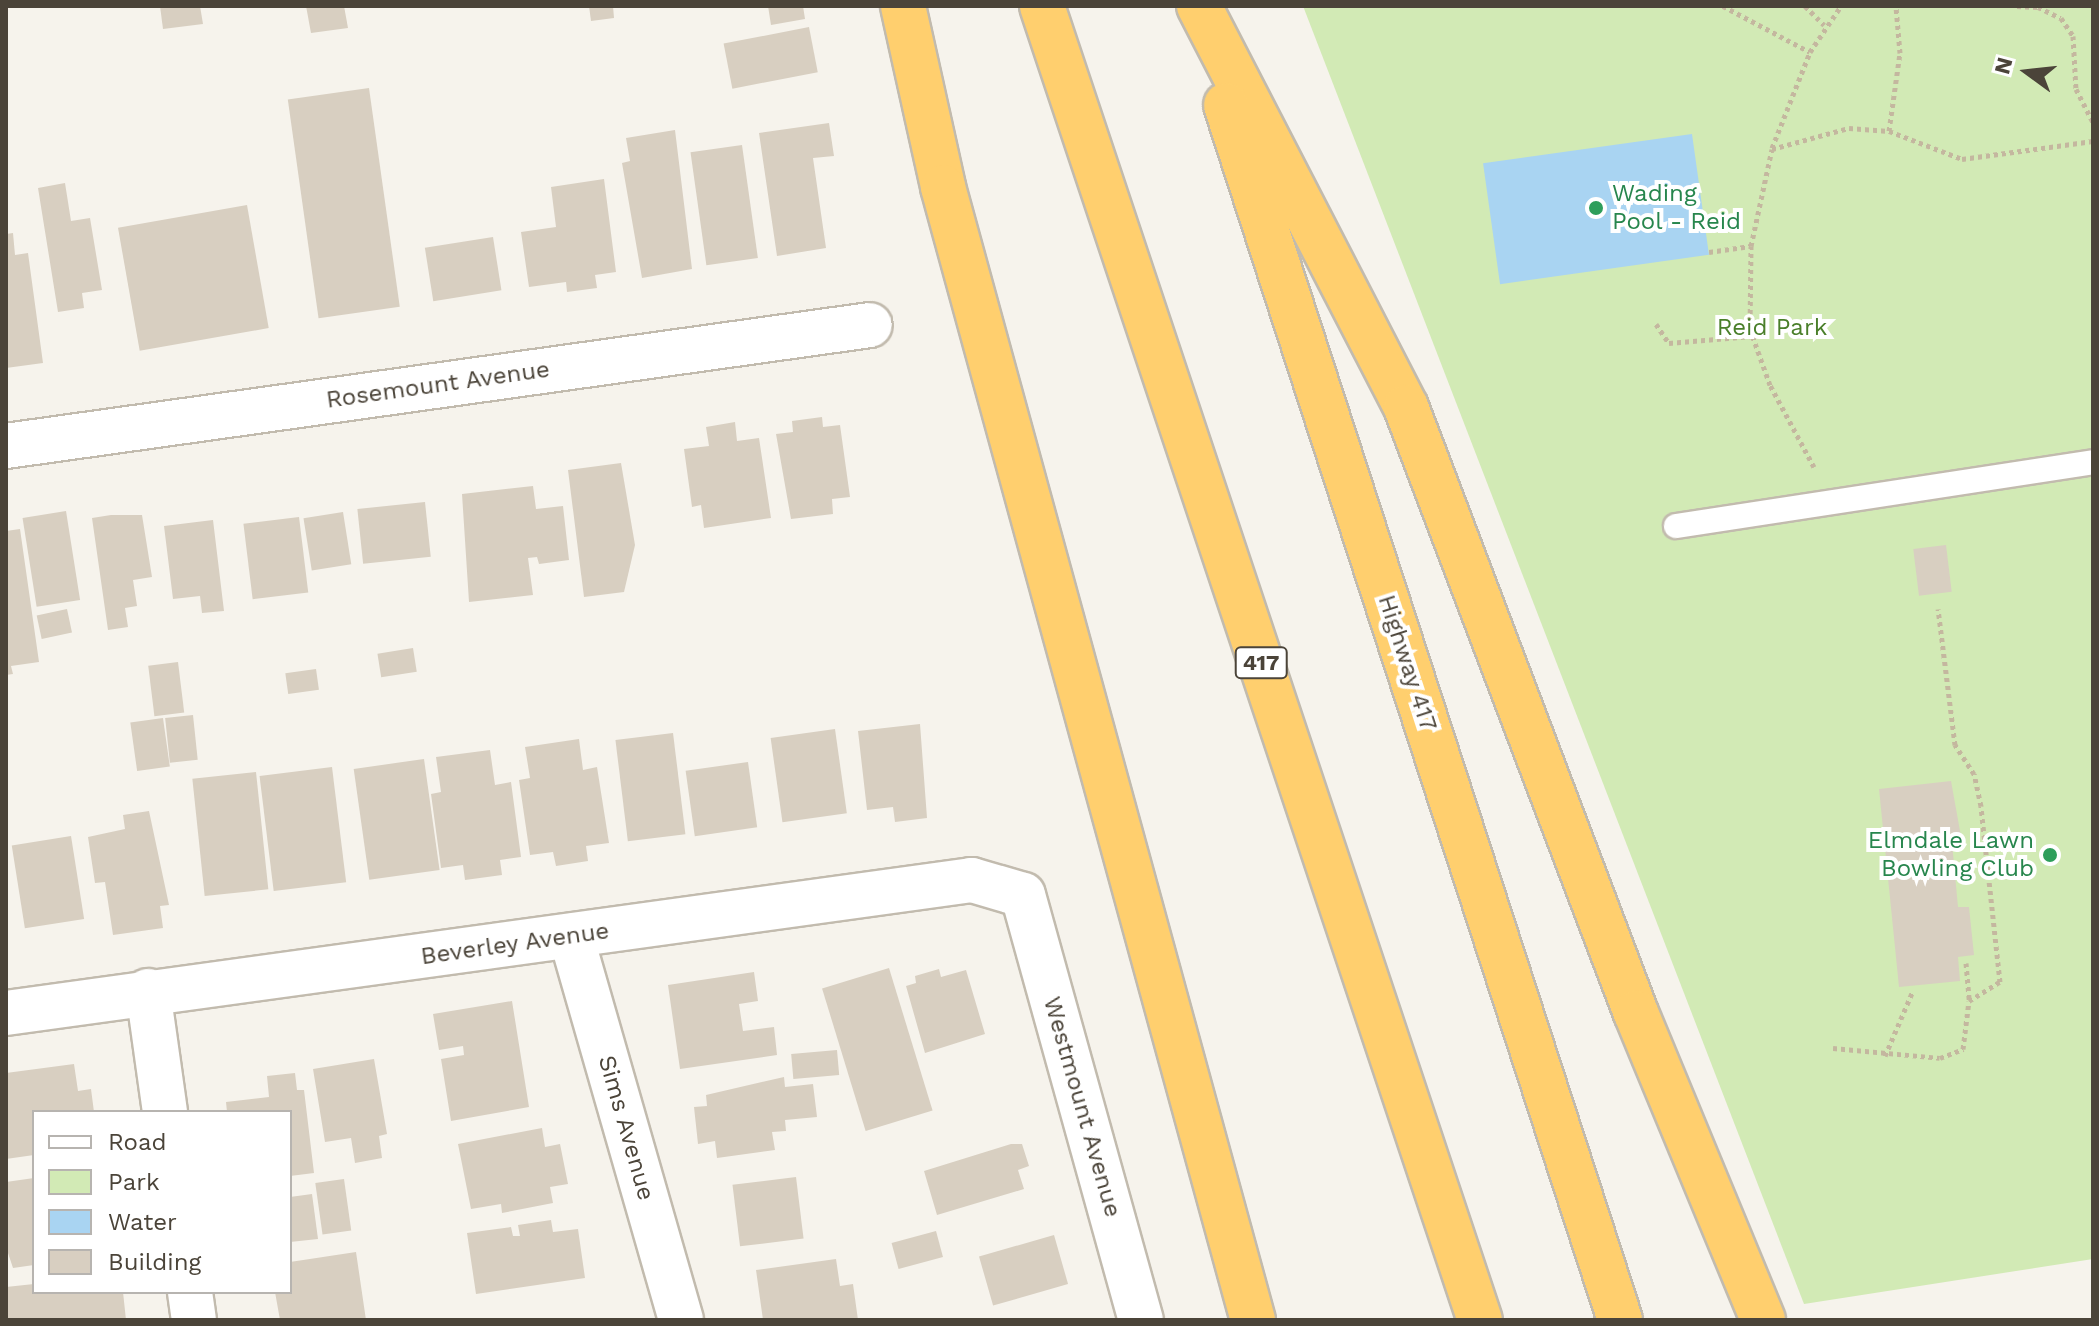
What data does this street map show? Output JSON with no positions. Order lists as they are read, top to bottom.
{
  "streets": {
    "highway": ["417", "Highway 417"],
    "street": [
      "Rosemount Avenue",
      "Beverley Avenue",
      "Westmount Avenue",
      "Sims Avenue"
    ]
  },
  "crossings": [
    ["Beverley Avenue", "Westmount Avenue"],
    ["Beverley Avenue", "Sims Avenue"]
  ],
  "parks": ["Reid Park"],
  "places": ["Wading Pool - Reid", "Elmdale Lawn Bowling Club"],
  "legend": [
    "Road",
    "Park",
    "Water",
    "Building"
  ],
  "north": "left"
}
